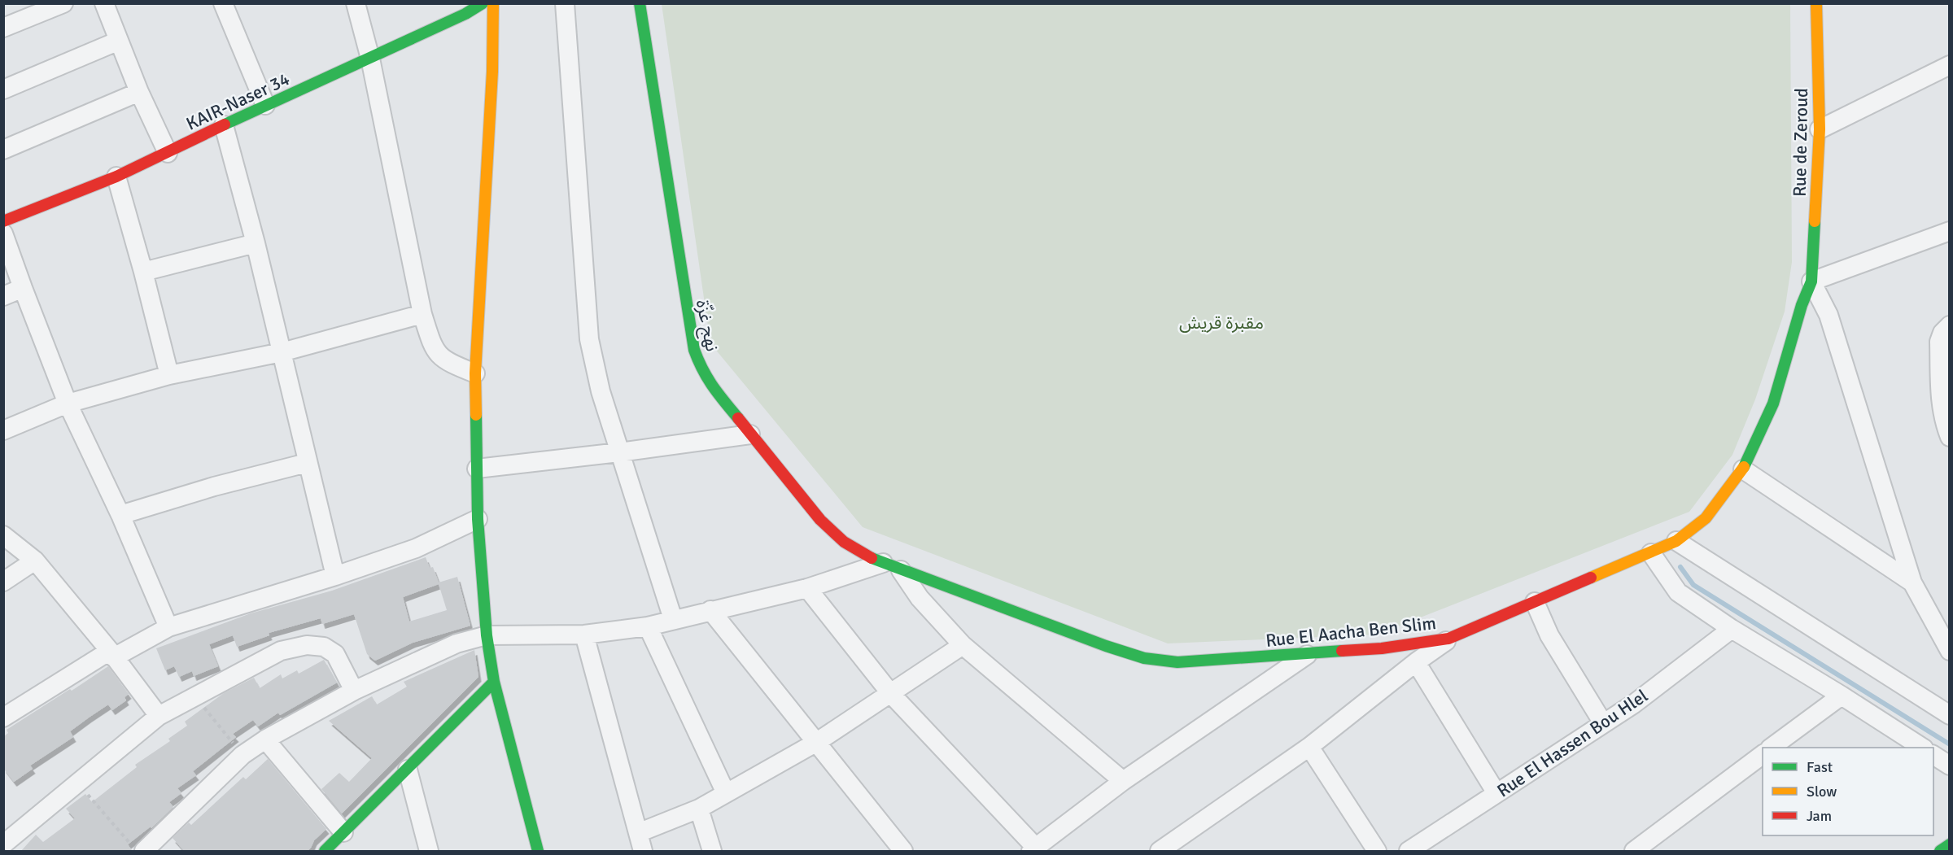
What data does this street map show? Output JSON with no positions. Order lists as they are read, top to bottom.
{
  "streets": {
    "street": [
      "KAIR-Naser 34",
      "Rue de Zeroud",
      "نهج غزّة",
      "Rue El Aacha Ben Slim",
      "Rue El Hassen Bou Hlel"
    ]
  },
  "crossings": [
    ["Rue de Zeroud", "Rue El Aacha Ben Slim"],
    ["نهج غزّة", "Rue El Aacha Ben Slim"]
  ],
  "parks": ["مقبرة قريش"],
  "legend": ["Fast", "Slow", "Jam"]
}
